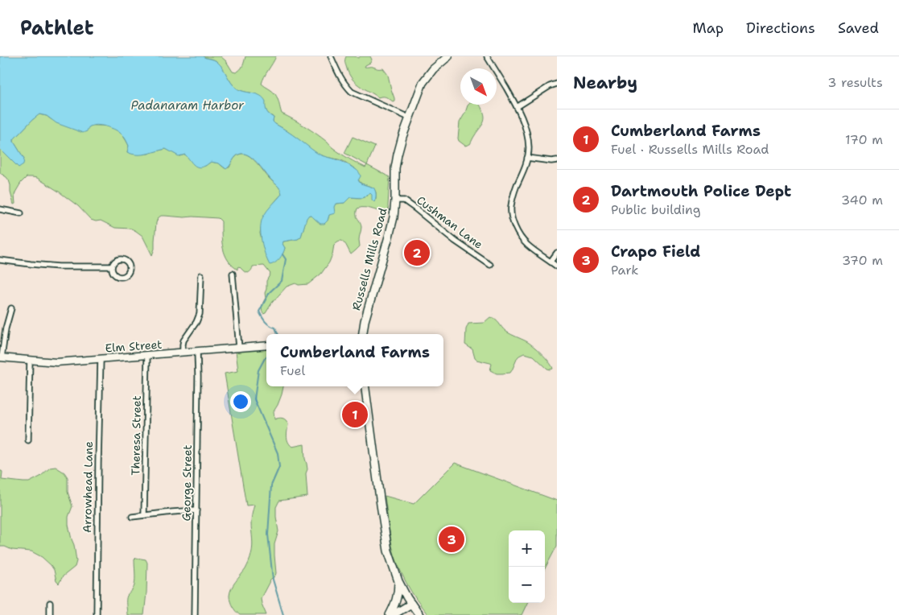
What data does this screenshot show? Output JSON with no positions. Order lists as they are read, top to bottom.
{
  "streets": {
    "main road": ["Russells Mills Road"],
    "street": [
      "Cushman Lane",
      "Elm Street",
      "Theresa Street",
      "George Street",
      "Arrowhead Lane"
    ]
  },
  "crossings": [
    ["Cushman Lane", "Russells Mills Road"],
    ["Elm Street", "Theresa Street"],
    ["Elm Street", "George Street"],
    ["Elm Street", "Arrowhead Lane"]
  ],
  "water": ["Padanaram Harbor"],
  "north": "bottom right",
  "page": {
    "header": "Pathlet",
    "nav": ["Map", "Directions", "Saved"],
    "heading": ["Nearby", "3 results"],
    "list": [
      {
        "mark": "1",
        "name": "Cumberland Farms",
        "note": "Fuel · Russells Mills Road",
        "value": "170 m"
      },
      {
        "mark": "2",
        "name": "Dartmouth Police Dept",
        "note": "Public building",
        "value": "340 m"
      },
      {
        "mark": "3",
        "name": "Crapo Field",
        "note": "Park",
        "value": "370 m"
      }
    ],
    "pins": ["2", "1", "3"],
    "popup": ["Cumberland Farms", "Fuel"],
    "map_buttons": ["+", "−"]
  }
}
